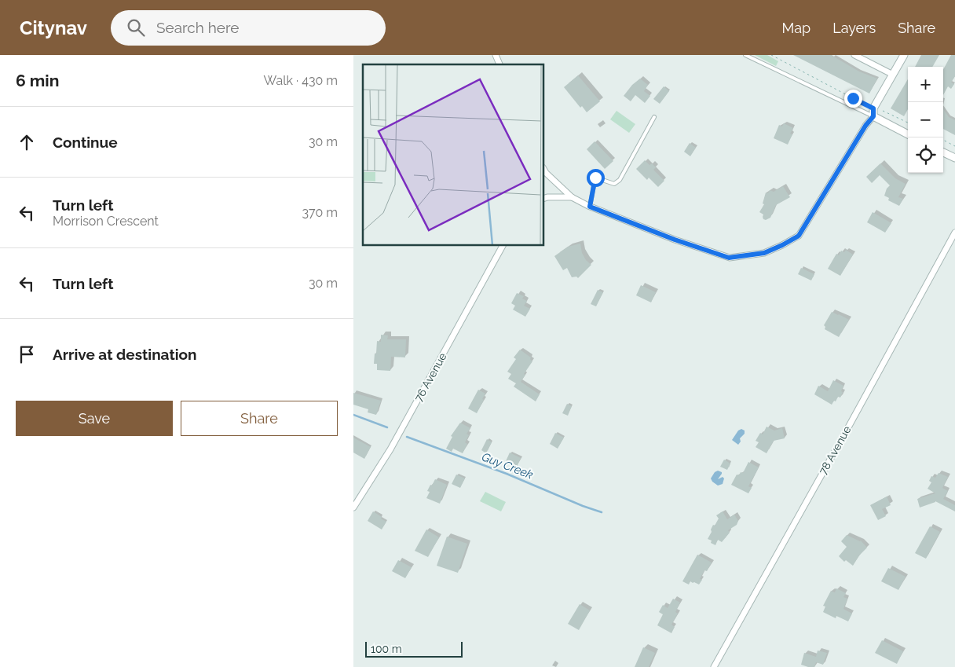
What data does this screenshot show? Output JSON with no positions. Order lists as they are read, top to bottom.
{
  "streets": {
    "street": ["76 Avenue", "78 Avenue"]
  },
  "water": ["Guy Creek"],
  "scale_bar": "100 m",
  "page": {
    "header": "Citynav",
    "search": "Search here",
    "nav": ["Map", "Layers", "Share"],
    "heading": ["6 min", "Walk · 430 m"],
    "map_buttons": ["+", "−"],
    "list": [
      ["Continue", "30 m"],
      ["Turn left", "Morrison Crescent", "370 m"],
      ["Turn left", "30 m"],
      "Arrive at destination"
    ],
    "buttons": ["Save", "Share"],
    "scale": "100 m"
  }
}
